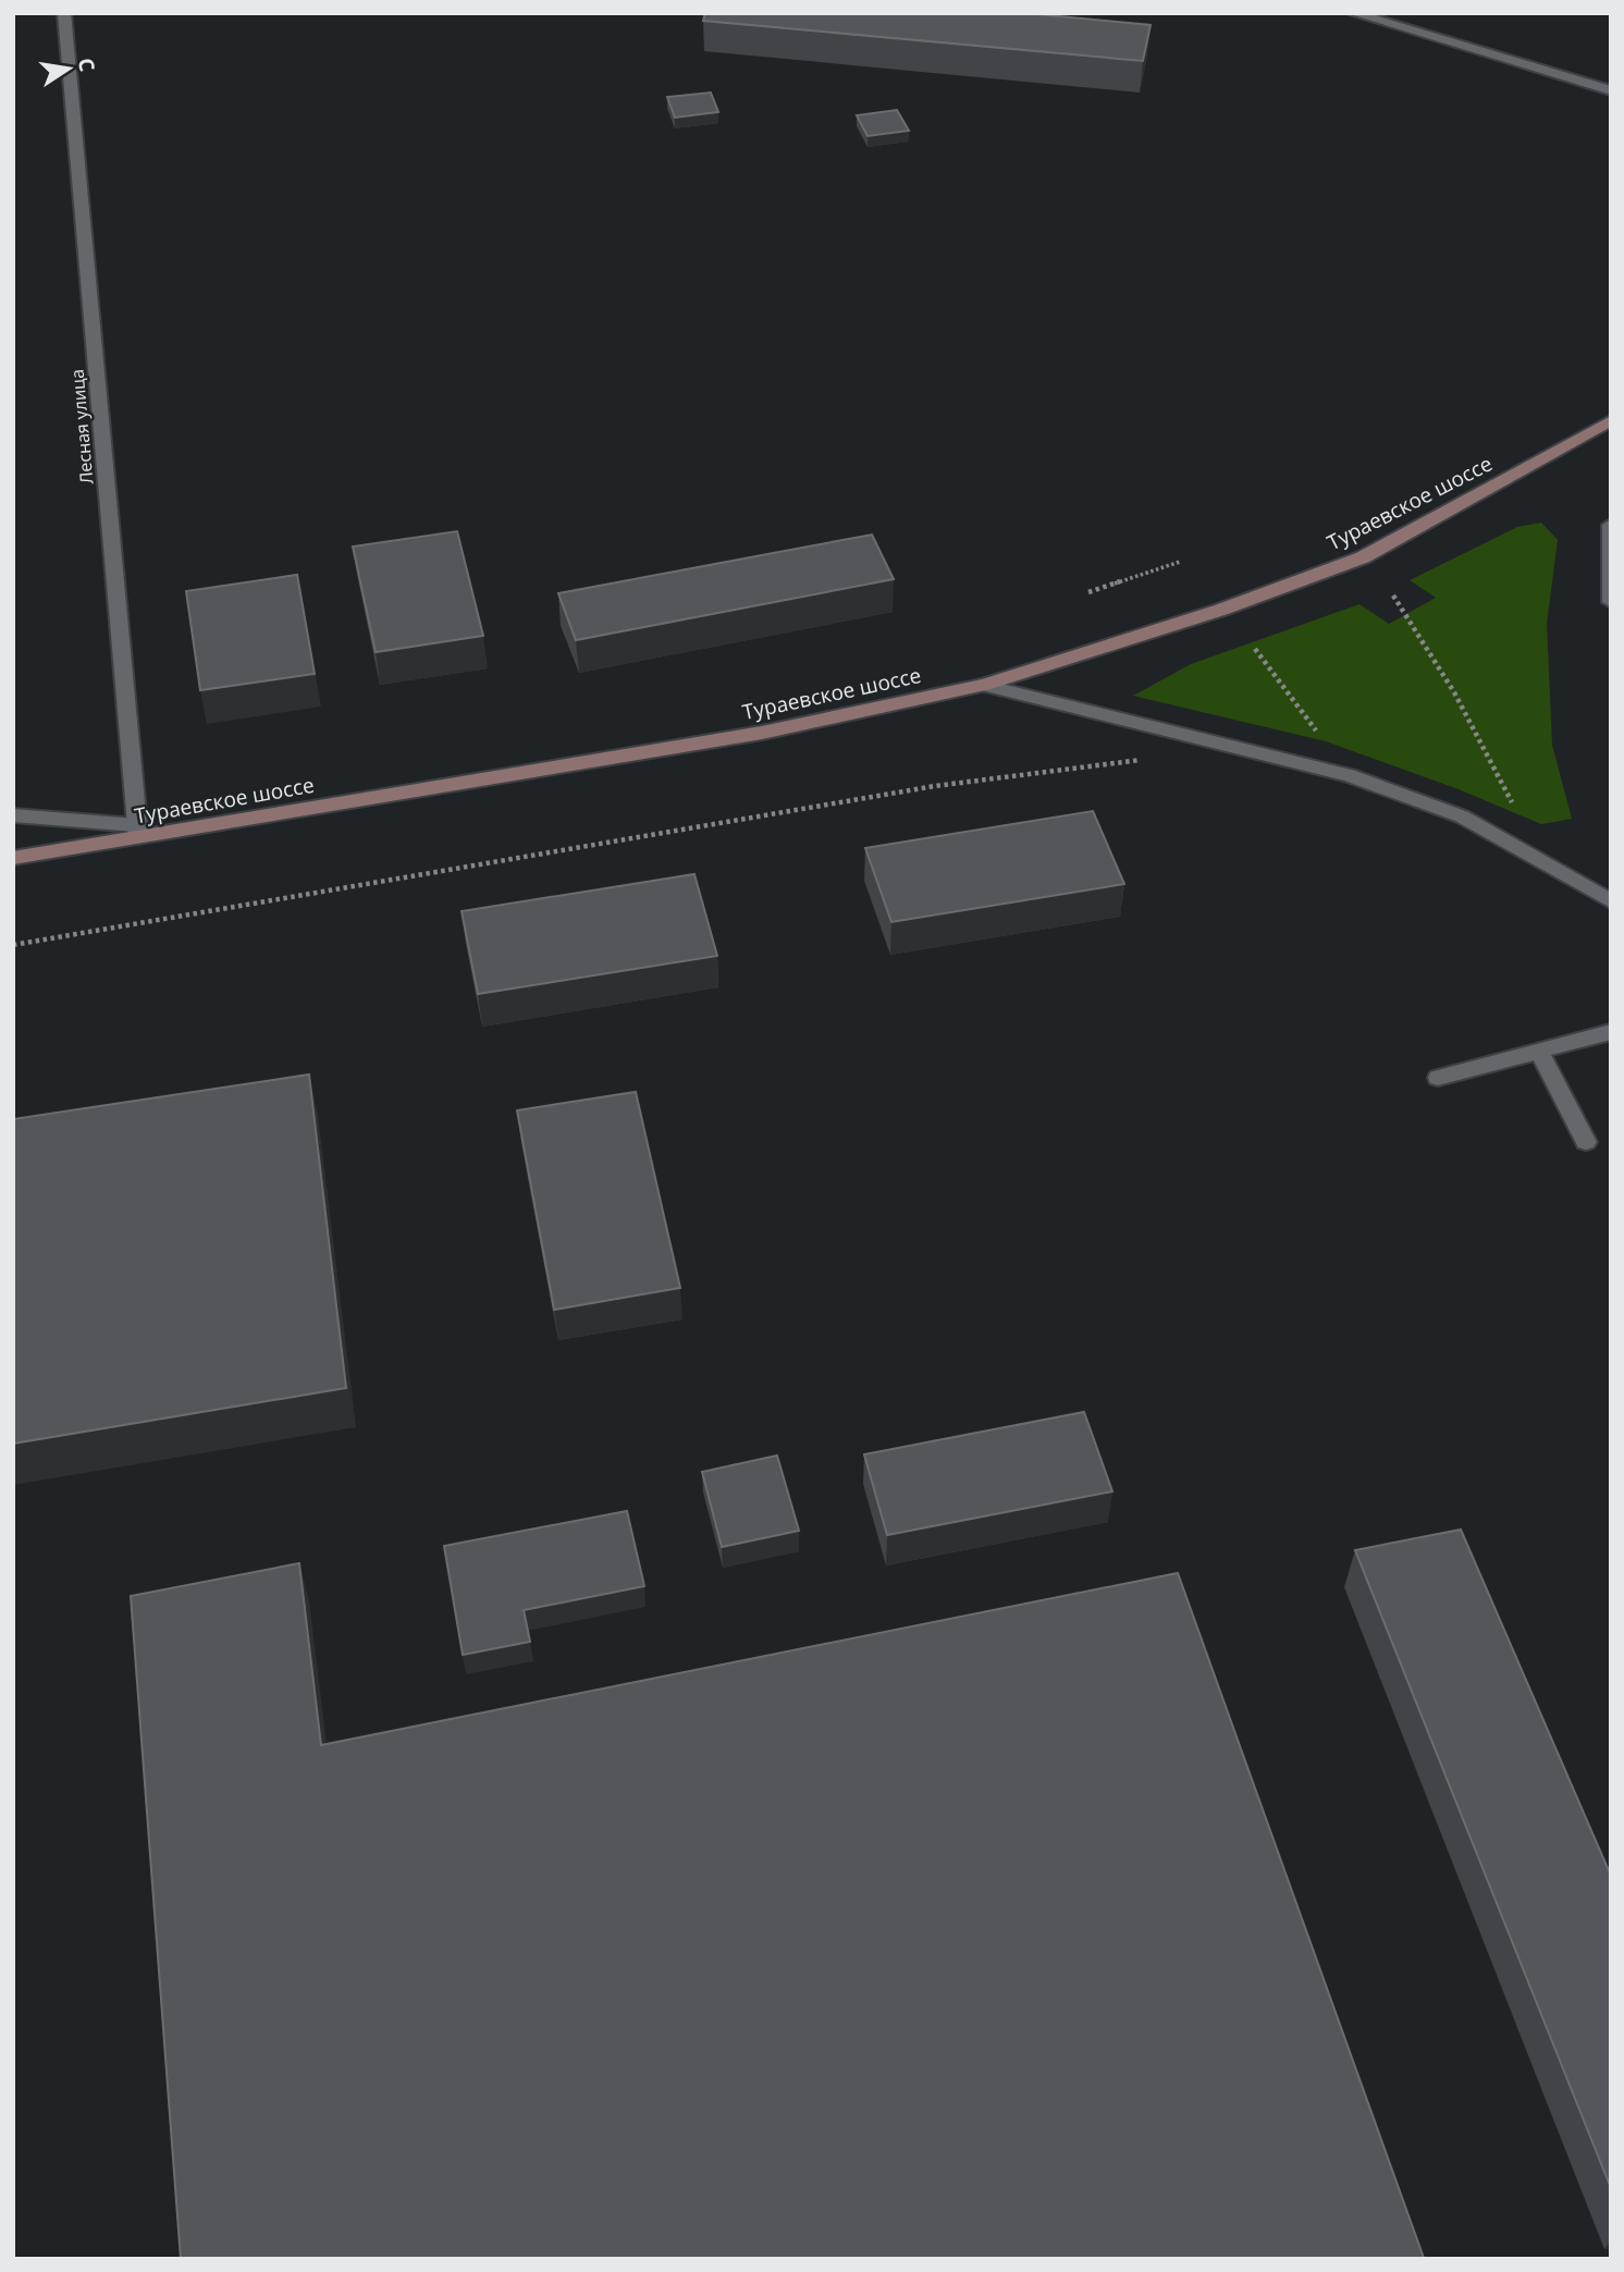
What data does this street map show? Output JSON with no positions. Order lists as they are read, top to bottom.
{
  "streets": {
    "main road": ["Тураевское шоссе"],
    "street": ["Лесная улица"]
  },
  "crossings": [
    ["Лесная улица", "Тураевское шоссе"]
  ],
  "north": "right"
}
